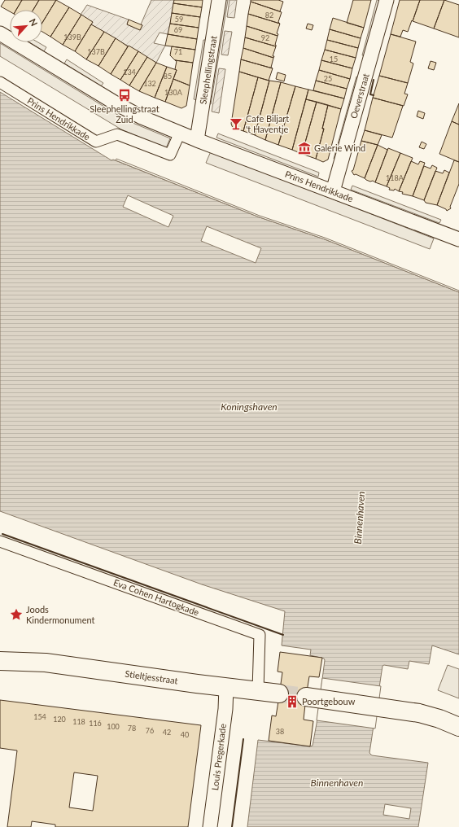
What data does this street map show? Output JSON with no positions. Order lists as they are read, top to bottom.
{
  "streets": {
    "street": [
      "Sleephellingstraat",
      "Oeverstraat",
      "Prins Hendrikkade",
      "Eva Cohen Hartogkade",
      "Stieltjesstraat",
      "Louis Pregerkade"
    ]
  },
  "crossings": [
    ["Sleephellingstraat", "Prins Hendrikkade"],
    ["Oeverstraat", "Prins Hendrikkade"],
    ["Eva Cohen Hartogkade", "Stieltjesstraat"],
    ["Stieltjesstraat", "Louis Pregerkade"]
  ],
  "water": ["Koningshaven", "Binnenhaven"],
  "places": {
    "bus stop": ["Sleephellingstraat Zuid"],
    "bar": ["Cafe Biljart 't Haventje"],
    "museum": ["Galerie Wind"],
    "place": ["Joods Kindermonument"],
    "building": ["Poortgebouw"]
  },
  "house_numbers": [
    "82",
    "59",
    "69",
    "139B",
    "92",
    "137B",
    "71",
    "15",
    "134",
    "85",
    "25",
    "132",
    "130A",
    "118A",
    "154",
    "120",
    "118",
    "116",
    "100",
    "78",
    "76",
    "38",
    "42",
    "40"
  ],
  "north": "top right"
}
